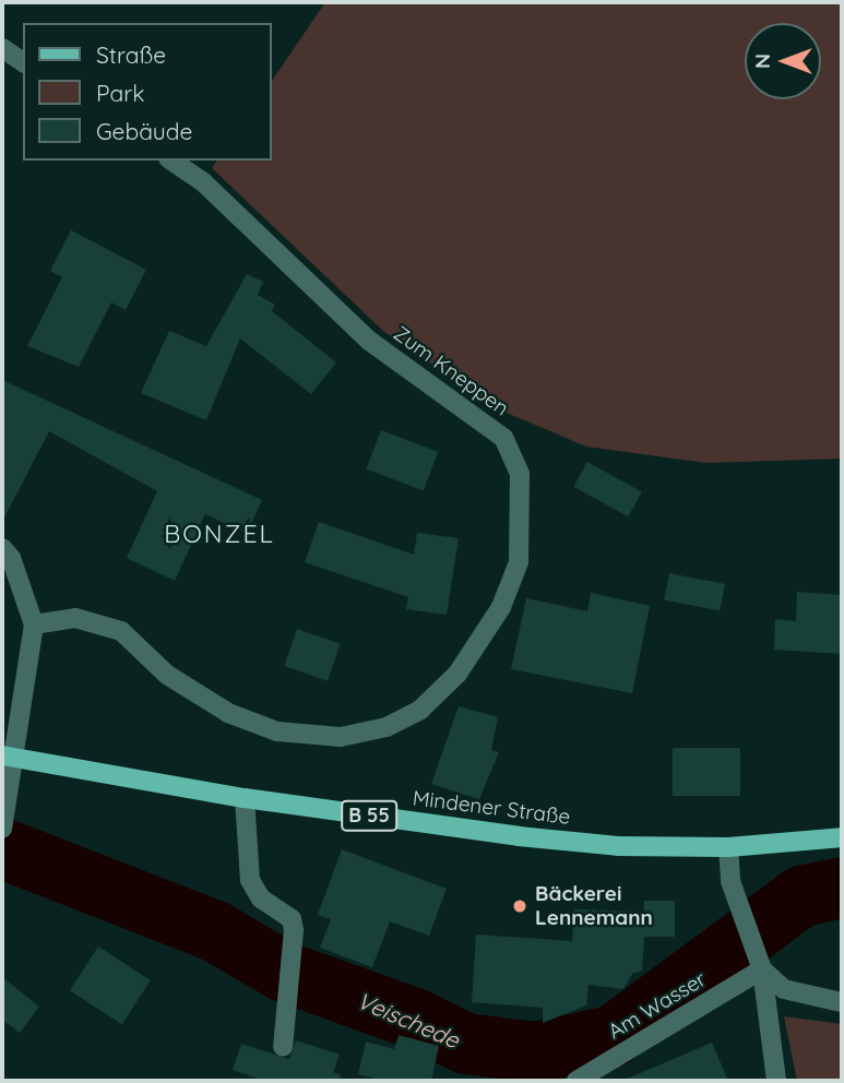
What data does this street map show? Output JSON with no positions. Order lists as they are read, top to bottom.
{
  "streets": {
    "main road": ["Mindener Straße", "B 55"],
    "street": ["Zum Kneppen", "Am Wasser"]
  },
  "districts": ["BONZEL"],
  "water": ["Veischede"],
  "places": ["Bäckerei Lennemann"],
  "legend": ["Straße", "Park", "Gebäude"],
  "north": "left"
}
